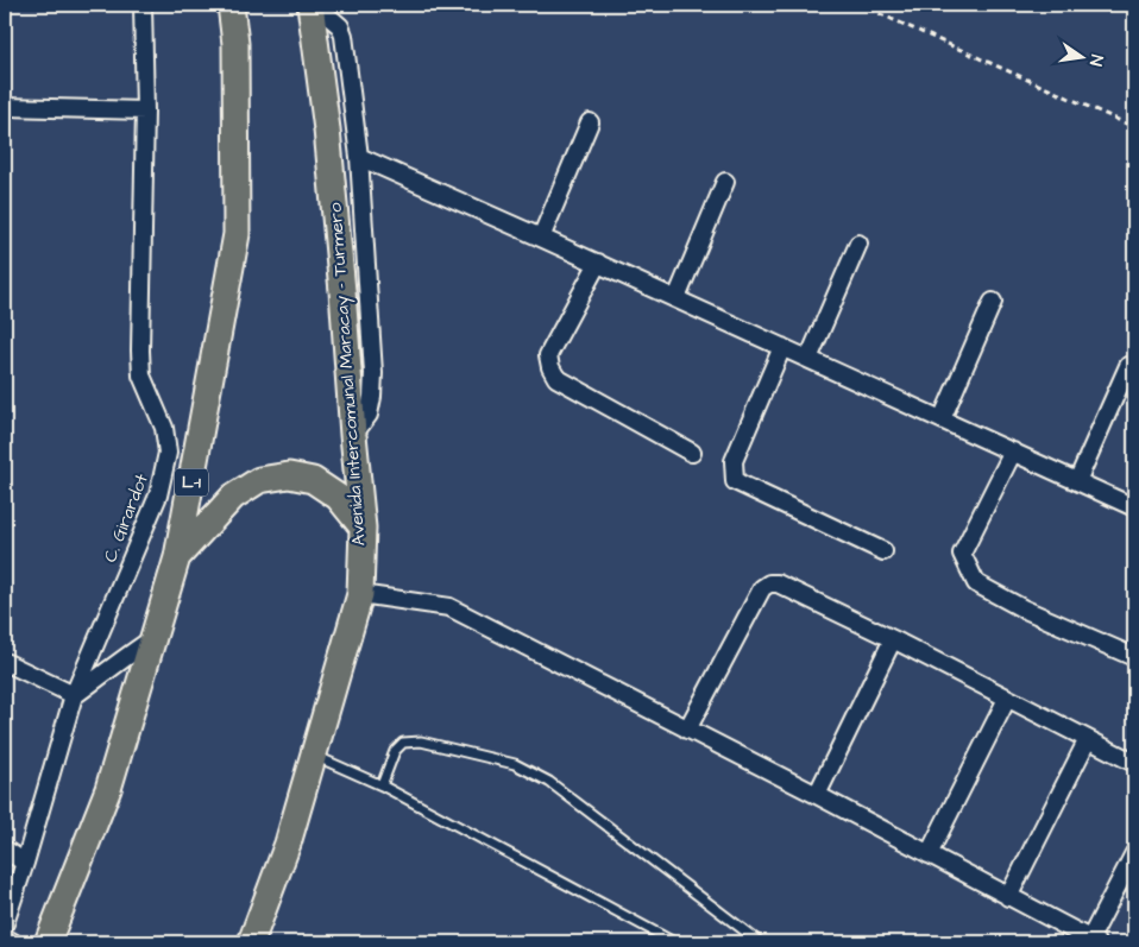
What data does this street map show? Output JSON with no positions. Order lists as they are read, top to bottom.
{
  "streets": {
    "main road": ["Avenida Intercomunal Maracay - Turmero", "L-1"],
    "street": ["C. Girardot"]
  },
  "north": "right"
}
